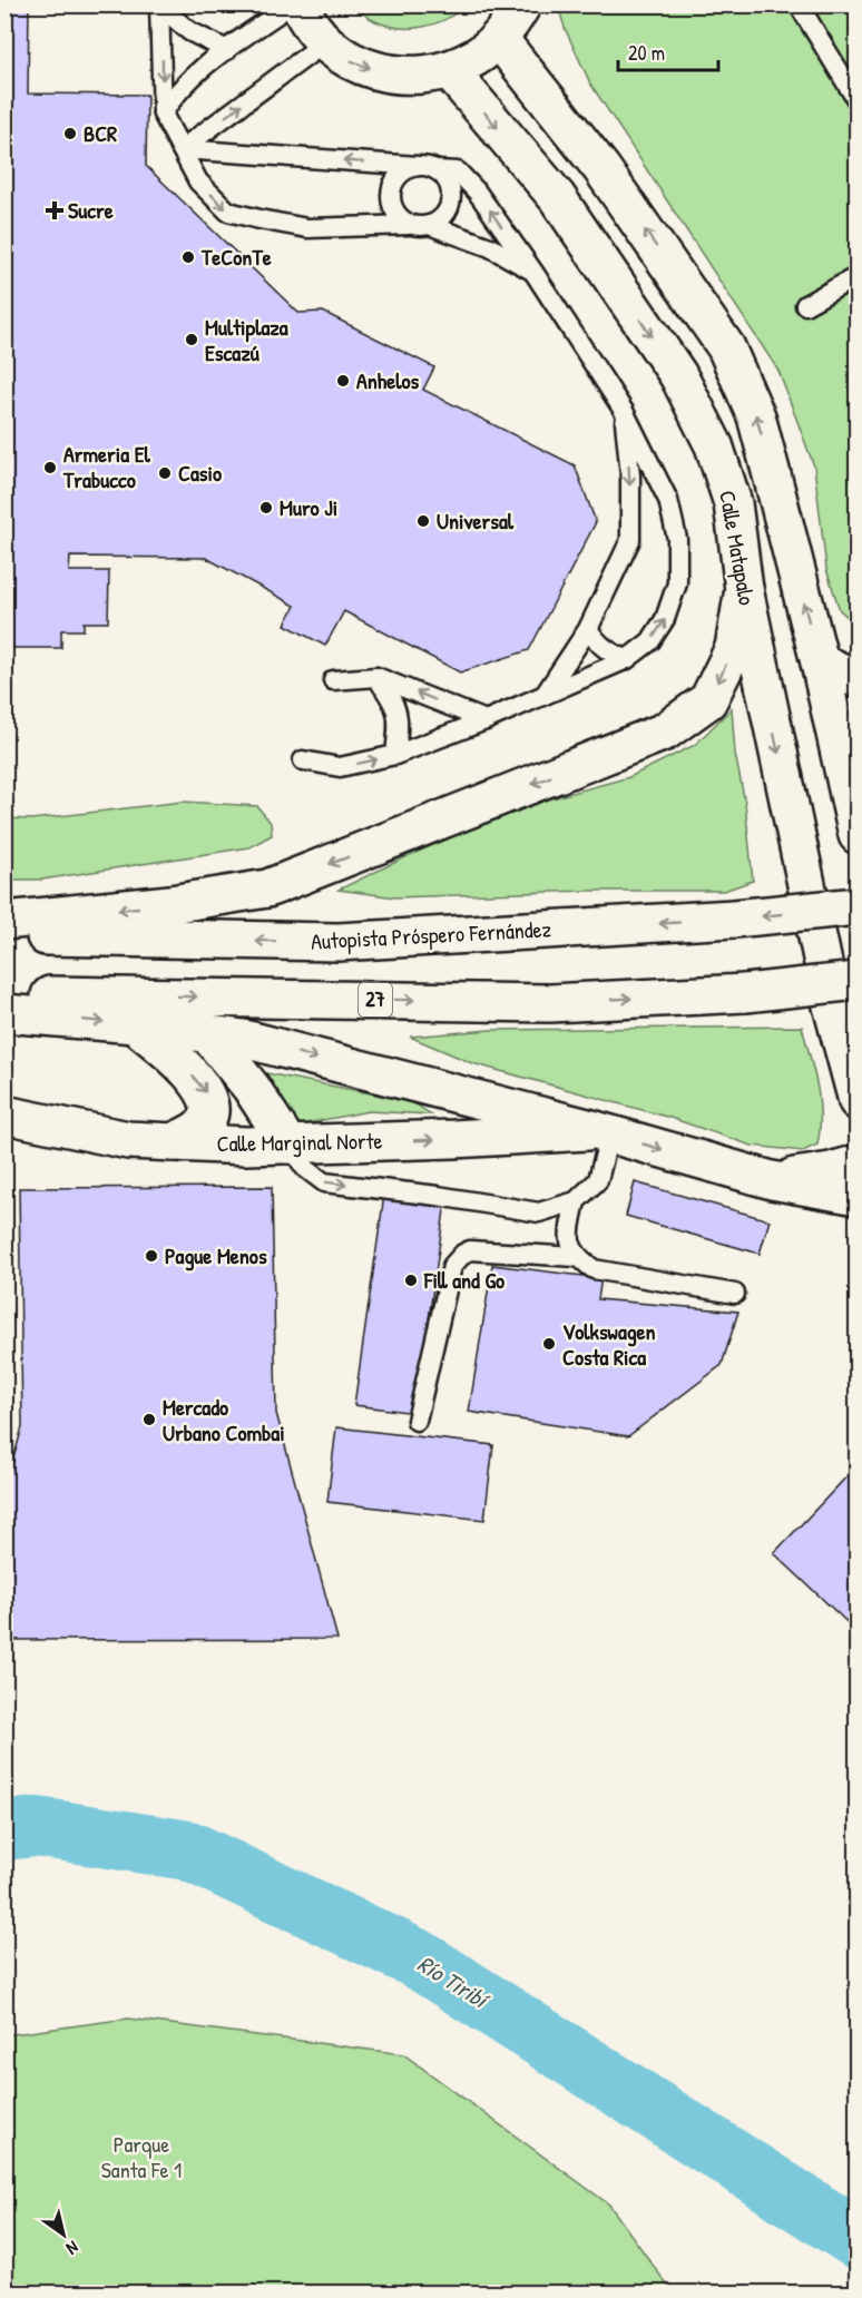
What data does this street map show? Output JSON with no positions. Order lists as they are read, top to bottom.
{
  "streets": {
    "main road": [
      "Calle Matapalo",
      "Autopista Próspero Fernández",
      "27",
      "Calle Marginal Norte"
    ]
  },
  "crossings": [
    ["Calle Matapalo", "27"]
  ],
  "water": ["Río Tiribí"],
  "parks": ["Parque Santa Fe 1"],
  "places": {
    "other": [
      "BCR",
      "TeConTe",
      "Multiplaza Escazú",
      "Anhelos",
      "Armeria El Trabucco",
      "Casio",
      "Muro Ji",
      "Universal",
      "Pague Menos",
      "Fill and Go",
      "Volkswagen Costa Rica",
      "Mercado Urbano Combai"
    ],
    "health": ["Sucre"]
  },
  "scale_bar": "20 m",
  "north": "bottom right"
}
